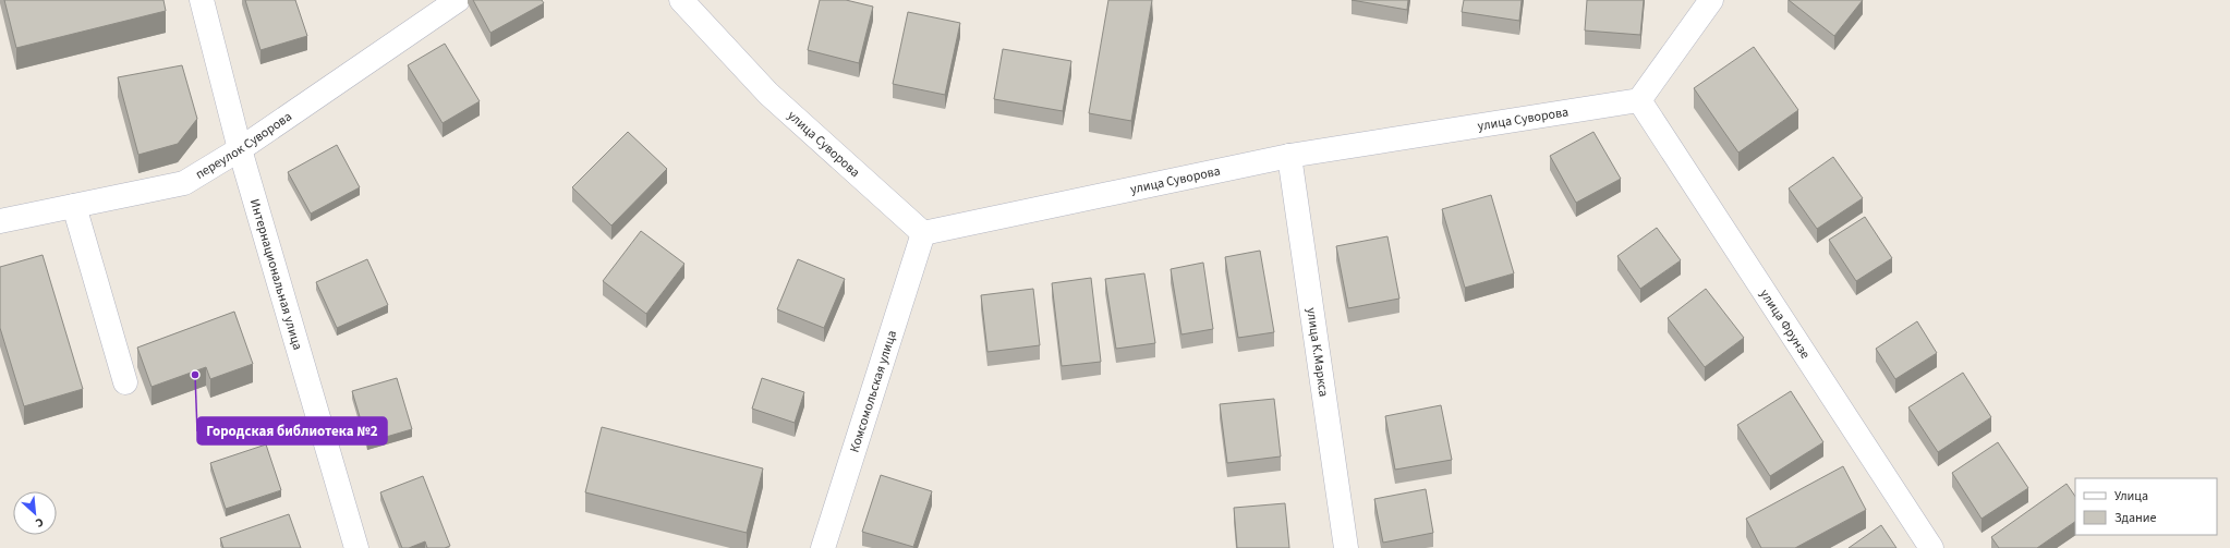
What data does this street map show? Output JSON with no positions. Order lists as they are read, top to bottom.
{
  "streets": {
    "street": [
      "улица Суворова",
      "переулок Суворова",
      "Интернациональная улица",
      "улица Фрунзе",
      "улица К.Маркса",
      "Комсомольская улица"
    ]
  },
  "crossings": [
    ["улица Суворова", "улица Фрунзе"],
    ["улица Суворова", "улица К.Маркса"],
    ["улица Суворова", "Комсомольская улица"],
    ["переулок Суворова", "Интернациональная улица"]
  ],
  "places": ["Городская библиотека №2"],
  "legend": ["Улица", "Здание"],
  "north": "bottom right"
}
